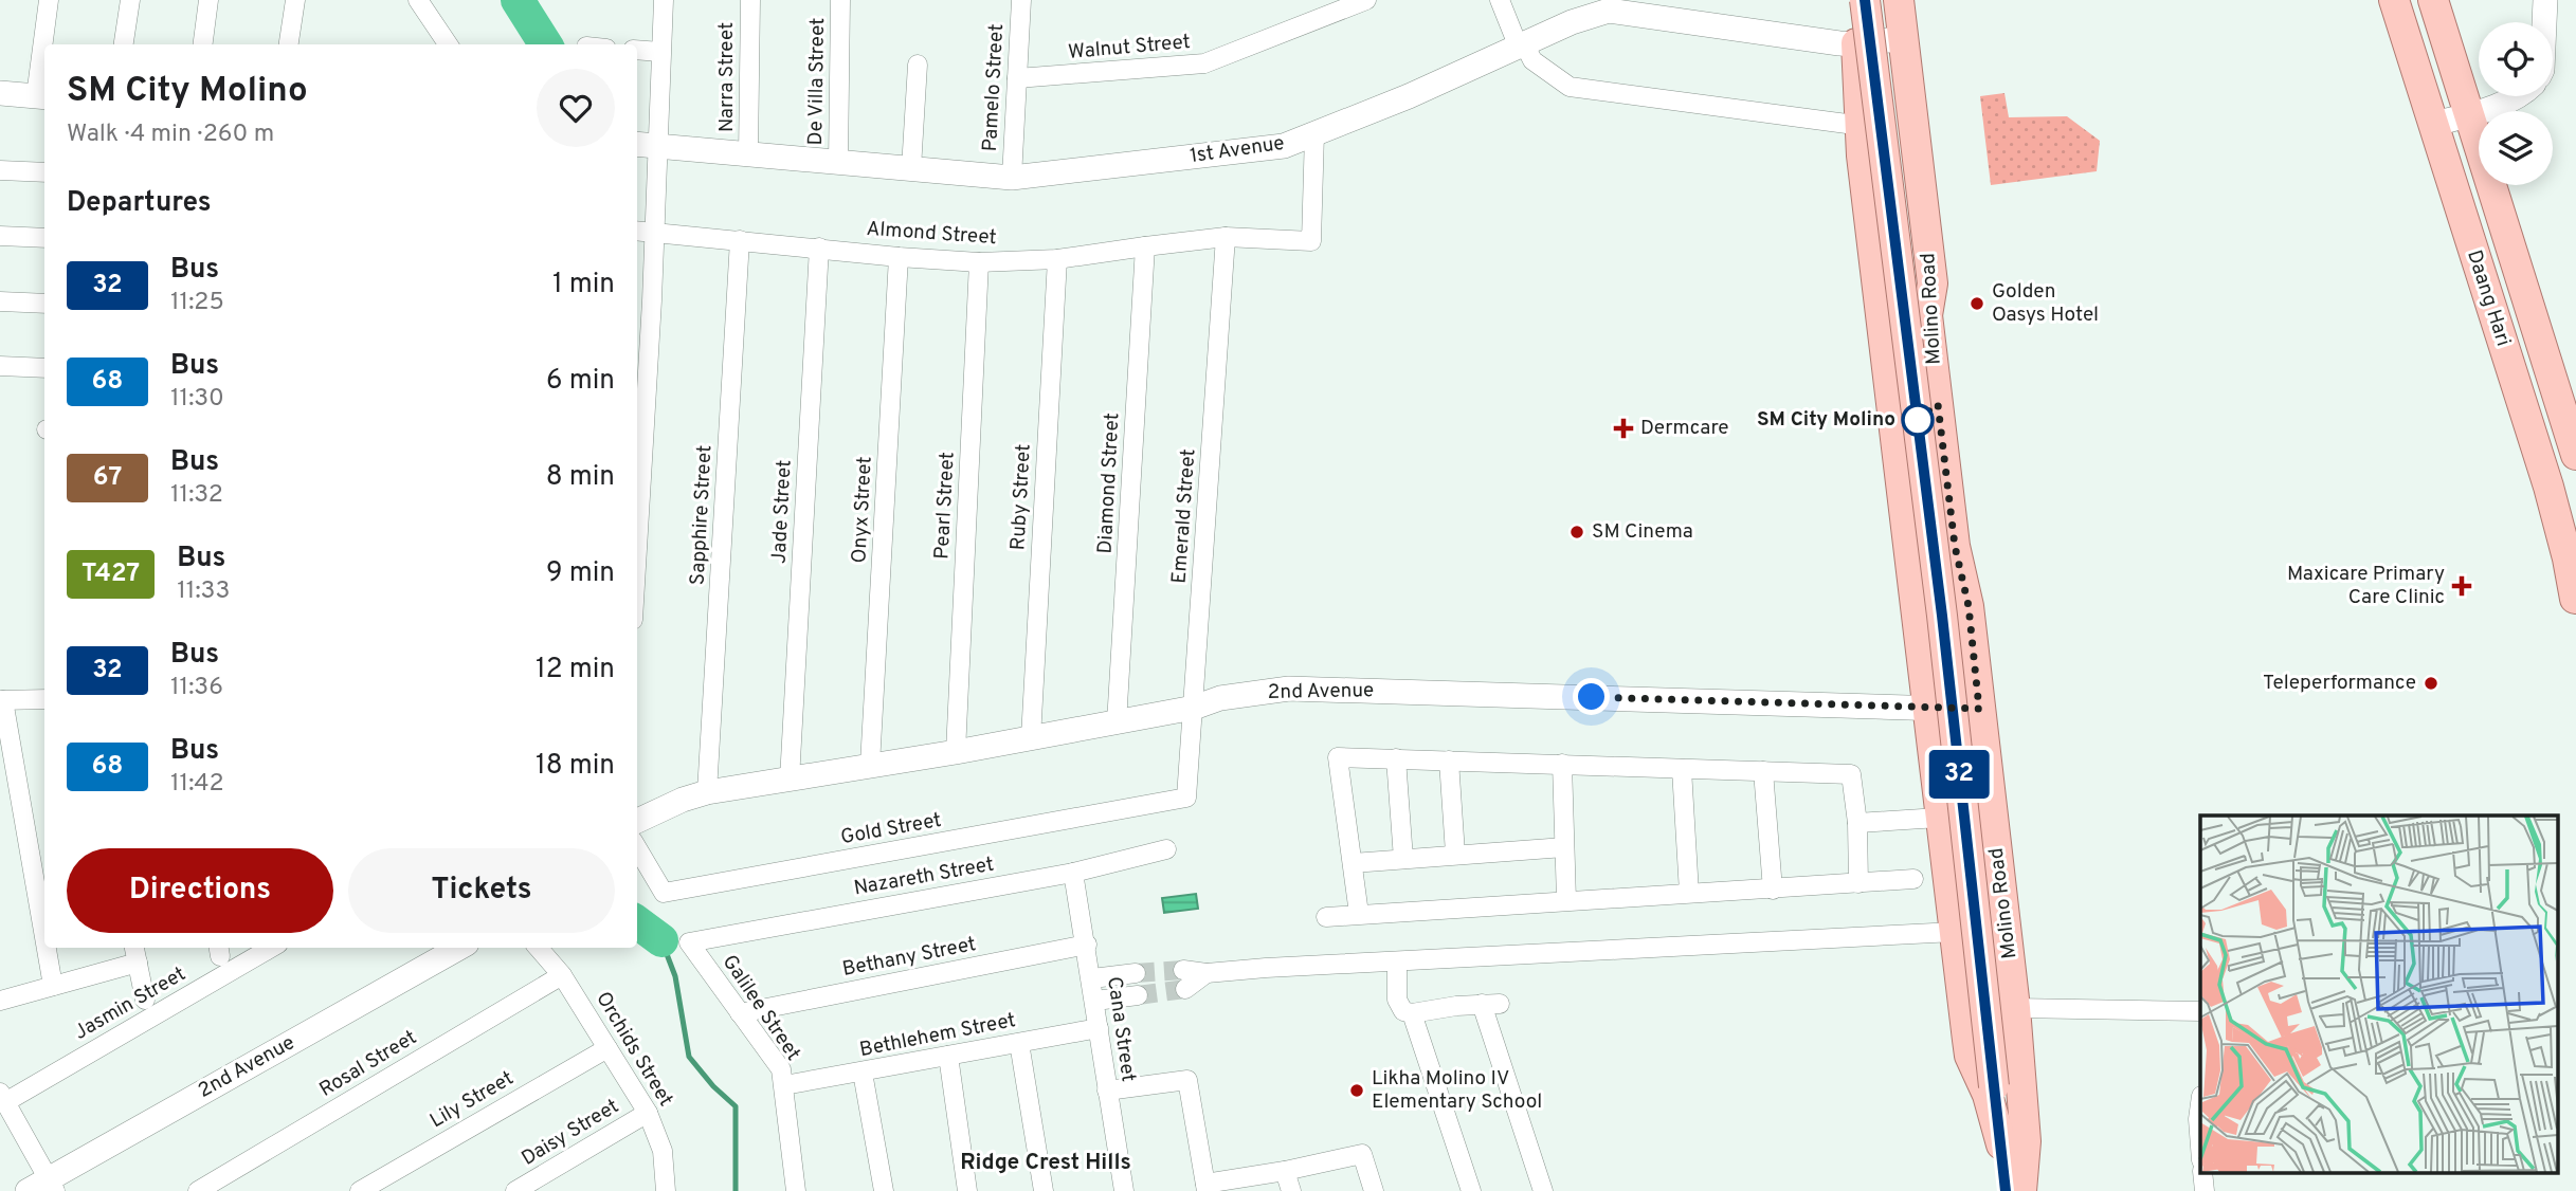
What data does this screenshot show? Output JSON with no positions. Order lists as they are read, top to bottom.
{
  "streets": {
    "main road": ["Daang Hari", "Molino Road"],
    "street": [
      "Walnut Street",
      "Narra Street",
      "De Villa Street",
      "Pamelo Street",
      "1st Avenue",
      "Almond Street",
      "Diamond Street",
      "Ruby Street",
      "Pearl Street",
      "Onyx Street",
      "Jade Street",
      "Sapphire Street",
      "Emerald Street",
      "2nd Avenue",
      "Gold Street",
      "Nazareth Street",
      "Bethany Street",
      "Jasmin Street",
      "Galilee Street",
      "Cana Street",
      "Bethlehem Street",
      "Orchids Street",
      "Rosal Street",
      "Lily Street",
      "Daisy Street"
    ]
  },
  "crossings": [
    ["Walnut Street", "Pamelo Street"],
    ["Narra Street", "1st Avenue"],
    ["De Villa Street", "1st Avenue"],
    ["Pamelo Street", "1st Avenue"],
    ["1st Avenue", "Almond Street"],
    ["1st Avenue", "Molino Road"],
    ["Almond Street", "Diamond Street"],
    ["Almond Street", "Ruby Street"],
    ["Almond Street", "Pearl Street"],
    ["Almond Street", "Onyx Street"],
    ["Almond Street", "Jade Street"],
    ["Almond Street", "Sapphire Street"],
    ["Almond Street", "Emerald Street"],
    ["Molino Road", "2nd Avenue"],
    ["Diamond Street", "2nd Avenue"],
    ["Ruby Street", "2nd Avenue"],
    ["Pearl Street", "2nd Avenue"],
    ["Onyx Street", "2nd Avenue"],
    ["Jade Street", "2nd Avenue"],
    ["Sapphire Street", "2nd Avenue"],
    ["Emerald Street", "2nd Avenue"],
    ["Emerald Street", "Gold Street"],
    ["Nazareth Street", "Galilee Street"],
    ["Nazareth Street", "Cana Street"],
    ["Bethany Street", "Galilee Street"],
    ["Bethany Street", "Cana Street"],
    ["Galilee Street", "Bethlehem Street"],
    ["Cana Street", "Bethlehem Street"],
    ["Orchids Street", "Rosal Street"],
    ["Orchids Street", "Lily Street"],
    ["Orchids Street", "Daisy Street"]
  ],
  "districts": ["Ridge Crest Hills"],
  "places": {
    "other": [
      "Golden Oasys Hotel",
      "SM City Molino",
      "SM Cinema",
      "Teleperformance",
      "Likha Molino IV Elementary School"
    ],
    "health": ["Dermcare", "Maxicare Primary Care Clinic"]
  },
  "lines": ["bus line 32"],
  "page": {
    "on_map": "32",
    "heading": [
      ["SM City Molino", "Walk · 4 min · 260 m"],
      "Departures"
    ],
    "list": [
      {
        "mark": "32",
        "name": "Bus",
        "note": "11:25",
        "value": "1 min"
      },
      {
        "mark": "68",
        "name": "Bus",
        "note": "11:30",
        "value": "6 min"
      },
      {
        "mark": "67",
        "name": "Bus",
        "note": "11:32",
        "value": "8 min"
      },
      {
        "mark": "T427",
        "name": "Bus",
        "note": "11:33",
        "value": "9 min"
      },
      {
        "mark": "32",
        "name": "Bus",
        "note": "11:36",
        "value": "12 min"
      },
      {
        "mark": "68",
        "name": "Bus",
        "note": "11:42",
        "value": "18 min"
      }
    ],
    "buttons": ["Directions", "Tickets"]
  }
}
